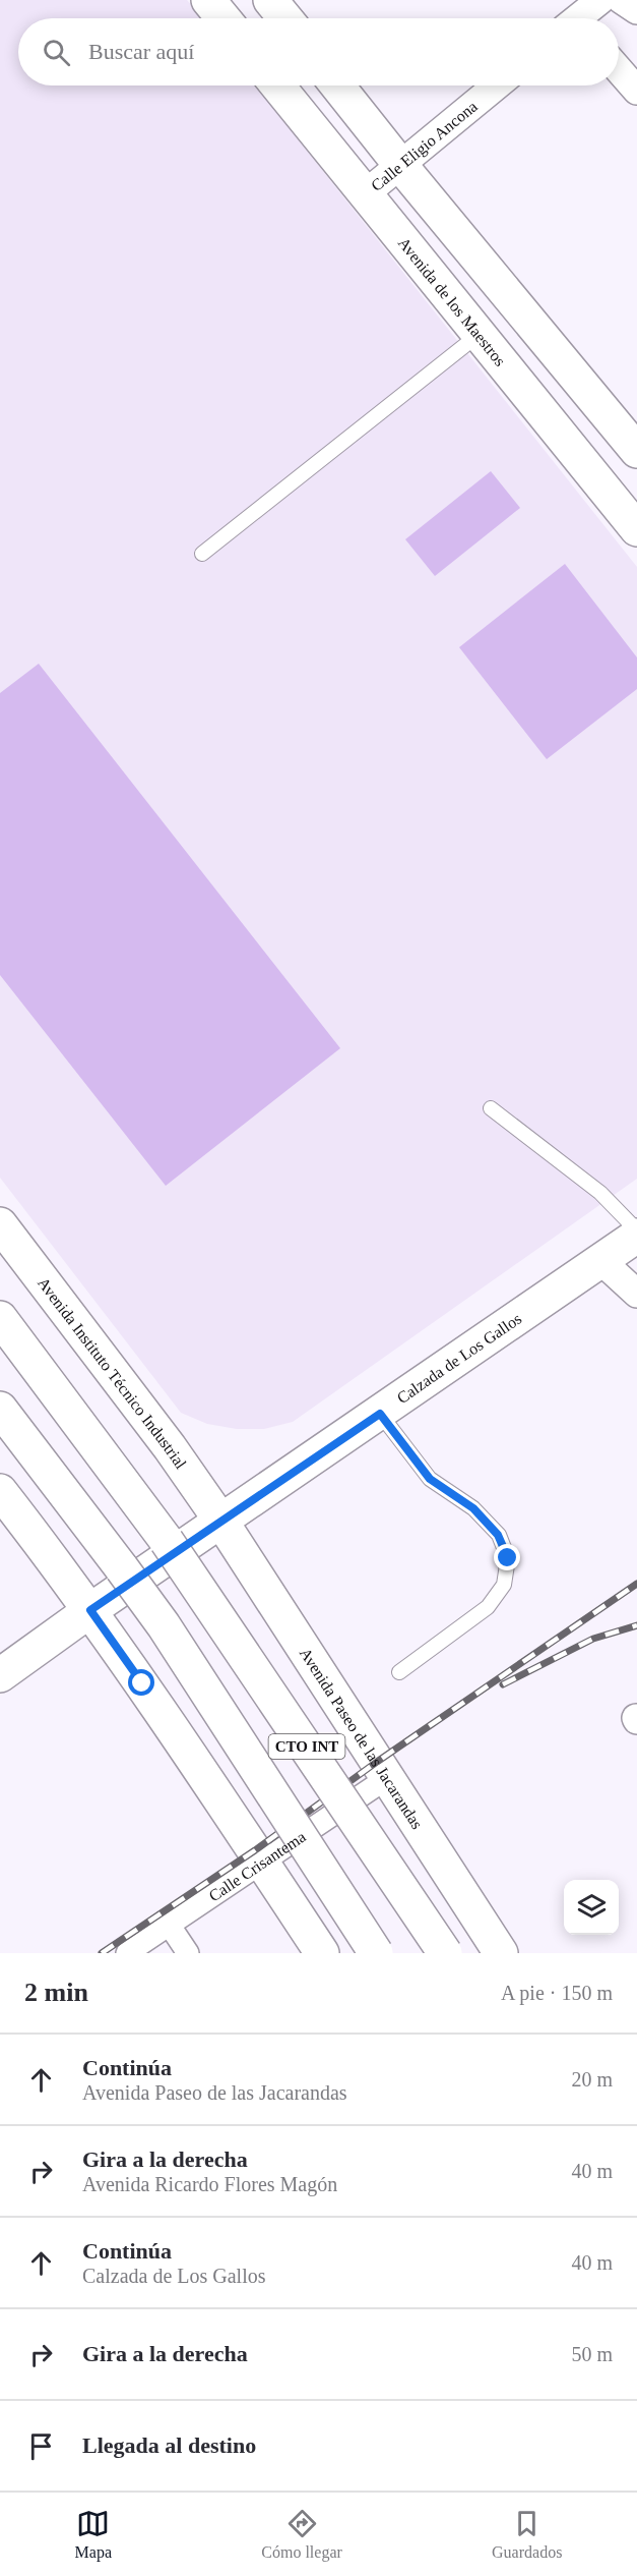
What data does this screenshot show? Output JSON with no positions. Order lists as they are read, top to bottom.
{
  "streets": {
    "main road": [
      "Avenida de los Maestros",
      "Calzada de Los Gallos",
      "Avenida Instituto Técnico Industrial",
      "Avenida Paseo de las Jacarandas",
      "CTO INT"
    ],
    "street": ["Calle Eligio Ancona", "Calle Crisantema"]
  },
  "crossings": [
    ["Calle Eligio Ancona", "Avenida de los Maestros"],
    ["Calzada de Los Gallos", "Avenida Instituto Técnico Industrial"],
    ["Calzada de Los Gallos", "Avenida Paseo de las Jacarandas"],
    ["Avenida Instituto Técnico Industrial", "Avenida Paseo de las Jacarandas"],
    ["Avenida Paseo de las Jacarandas", "Calle Crisantema"]
  ],
  "page": {
    "search": "Buscar aquí",
    "heading": ["2 min", "A pie · 150 m"],
    "list": [
      ["Continúa", "Avenida Paseo de las Jacarandas", "20 m"],
      ["Gira a la derecha", "Avenida Ricardo Flores Magón", "40 m"],
      ["Continúa", "Calzada de Los Gallos", "40 m"],
      ["Gira a la derecha", "50 m"],
      "Llegada al destino"
    ],
    "nav": ["Mapa", "Cómo llegar", "Guardados"]
  }
}
